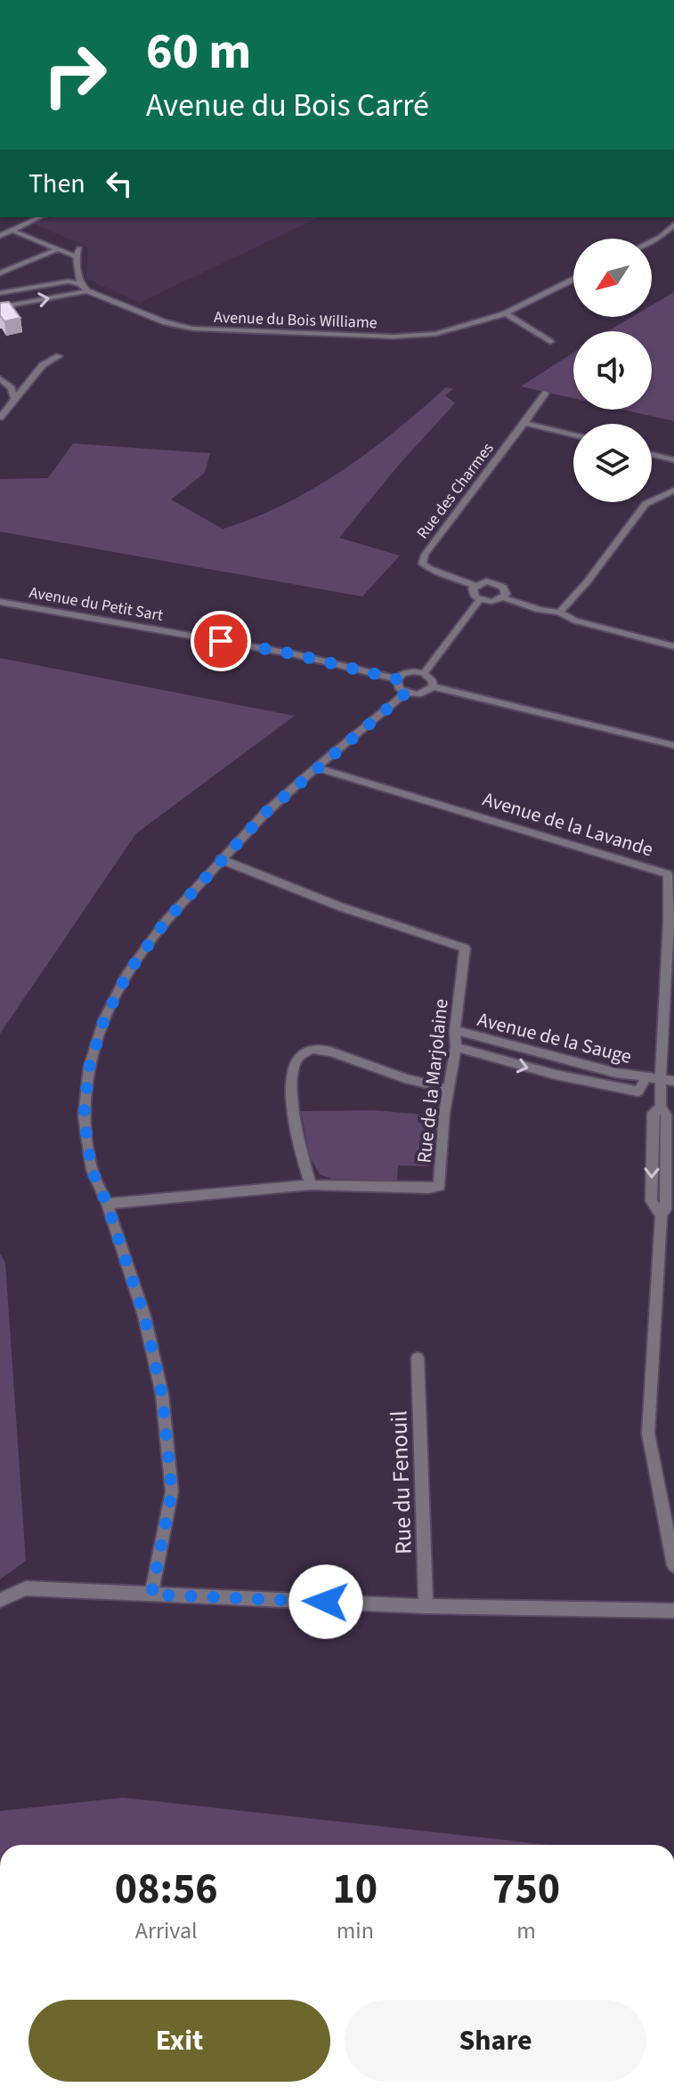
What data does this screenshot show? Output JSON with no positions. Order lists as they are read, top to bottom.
{
  "streets": {
    "street": [
      "Avenue du Bois Williame",
      "Rue des Charmes",
      "Avenue du Petit Sart",
      "Avenue de la Lavande",
      "Avenue de la Sauge",
      "Rue de la Marjolaine",
      "Rue du Fenouil"
    ]
  },
  "crossings": [
    ["Avenue de la Lavande", "Avenue de la Sauge"],
    ["Avenue de la Sauge", "Rue de la Marjolaine"]
  ],
  "north": "bottom left",
  "page": {
    "turn": ["60 m", "Avenue du Bois Carré"],
    "then": "Then",
    "eta": [
      "08:56",
      "Arrival",
      "10",
      "min",
      "750",
      "m"
    ],
    "buttons": ["Exit", "Share"]
  }
}
